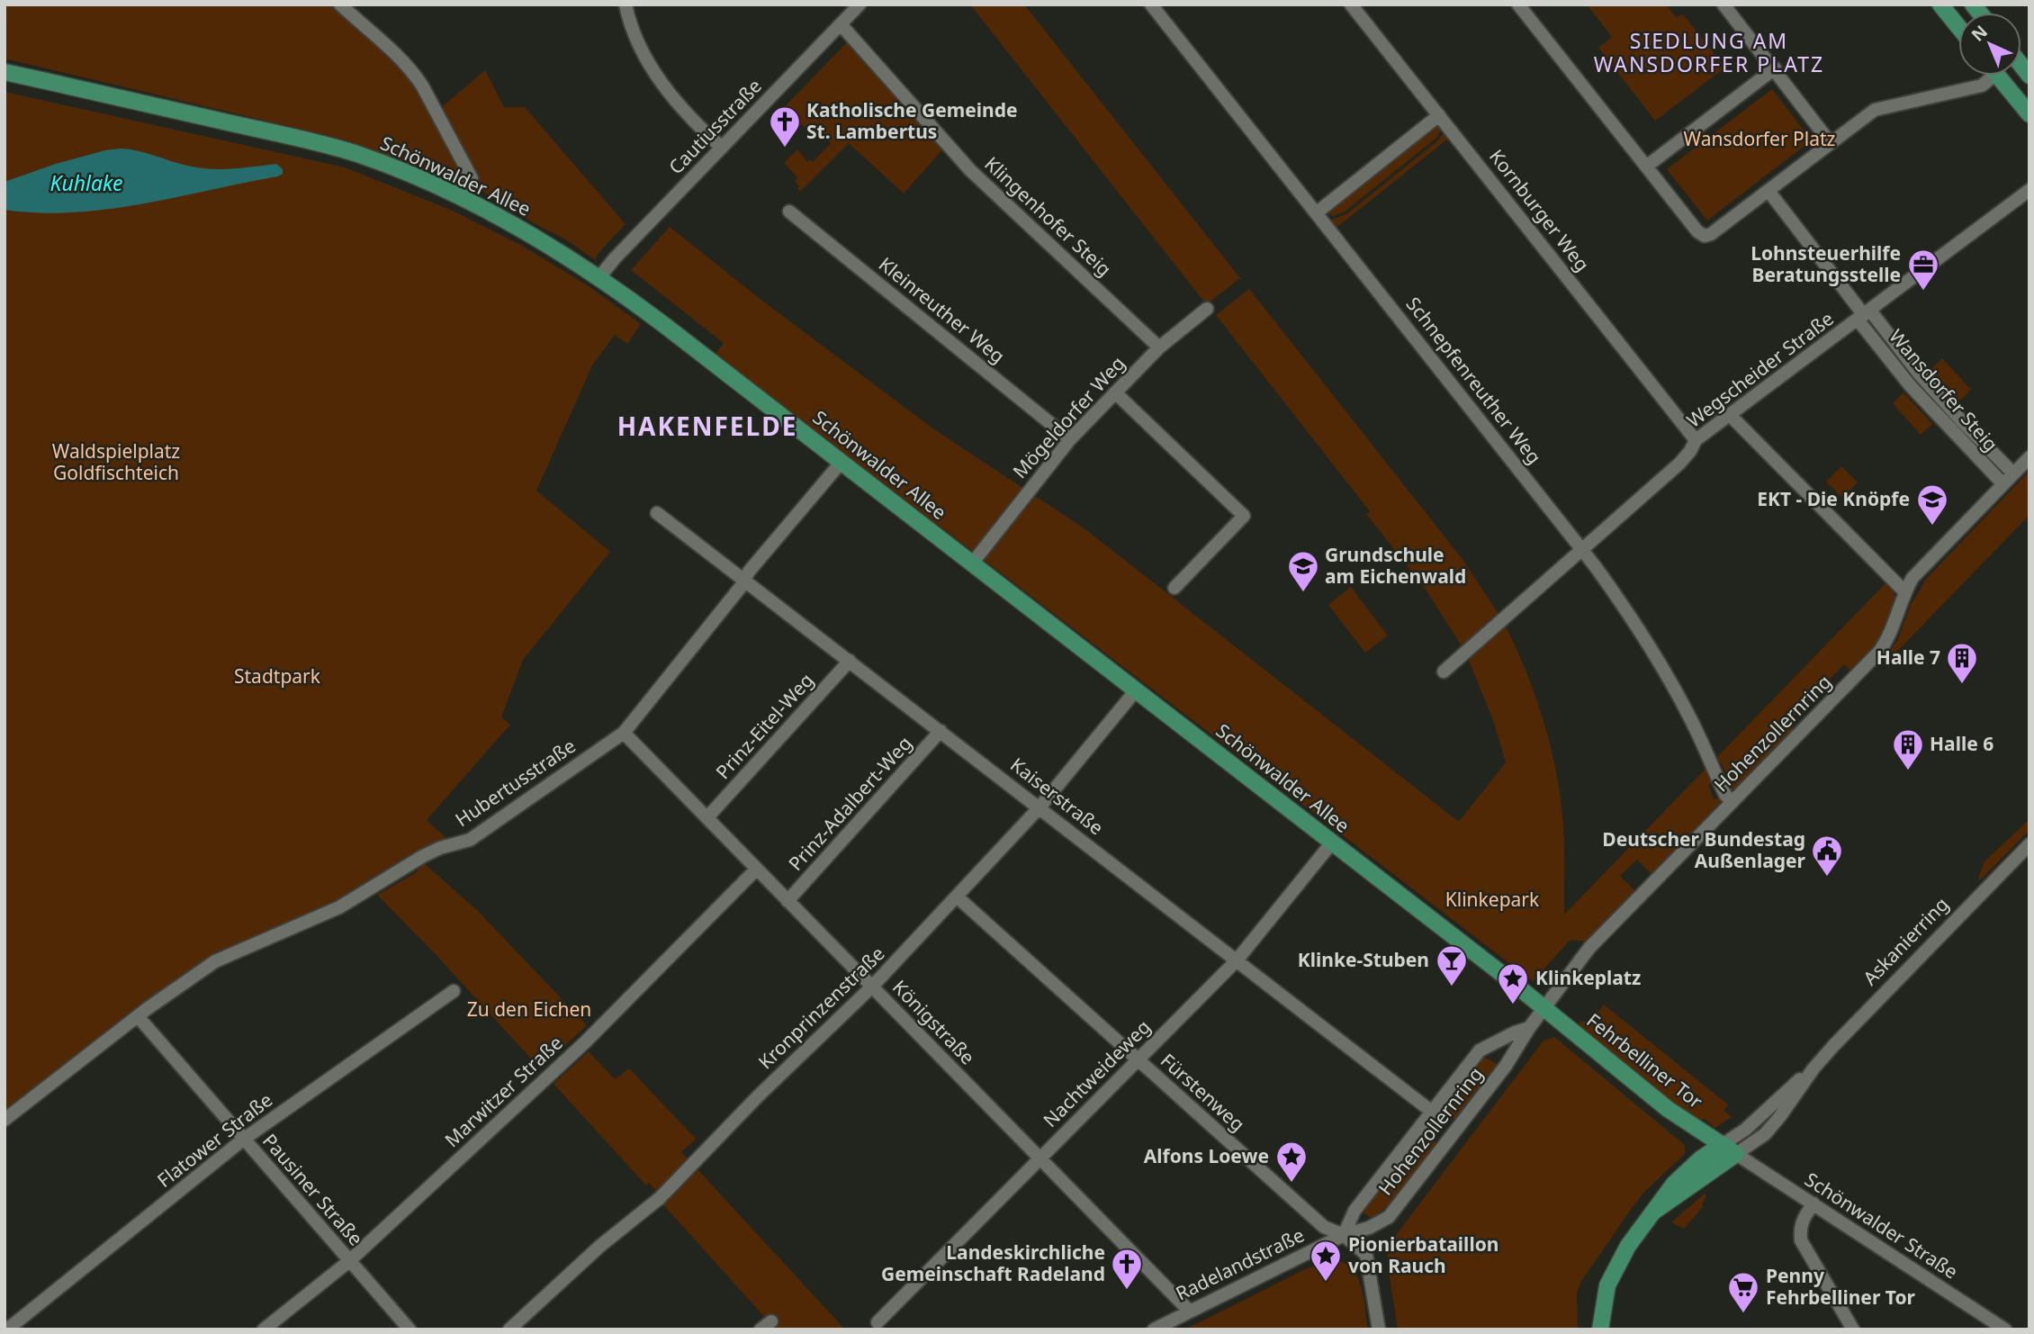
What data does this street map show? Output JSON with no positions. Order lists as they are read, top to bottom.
{
  "streets": {
    "main road": ["Schönwalder Allee", "Askanierring", "Fehrbelliner Tor"],
    "street": [
      "Cautiusstraße",
      "Kornburger Weg",
      "Klingenhofer Steig",
      "Kleinreuther Weg",
      "Wegscheider Straße",
      "Schnepfenreuther Weg",
      "Wansdorfer Steig",
      "Mögeldorfer Weg",
      "Prinz-Eitel-Weg",
      "Hohenzollernring",
      "Hubertusstraße",
      "Kaiserstraße",
      "Prinz-Adalbert-Weg",
      "Kronprinzenstraße",
      "Königstraße",
      "Nachtweideweg",
      "Marwitzer Straße",
      "Fürstenweg",
      "Flatower Straße",
      "Pausiner Straße",
      "Schönwalder Straße",
      "Radelandstraße"
    ]
  },
  "crossings": [
    ["Cautiusstraße", "Schönwalder Allee"],
    ["Cautiusstraße", "Klingenhofer Steig"],
    ["Schönwalder Allee", "Mögeldorfer Weg"],
    ["Schönwalder Allee", "Hohenzollernring"],
    ["Schönwalder Allee", "Hubertusstraße"],
    ["Schönwalder Allee", "Kronprinzenstraße"],
    ["Schönwalder Allee", "Fehrbelliner Tor"],
    ["Schönwalder Allee", "Nachtweideweg"],
    ["Kornburger Weg", "Wegscheider Straße"],
    ["Klingenhofer Steig", "Mögeldorfer Weg"],
    ["Kleinreuther Weg", "Mögeldorfer Weg"],
    ["Wegscheider Straße", "Schnepfenreuther Weg"],
    ["Wegscheider Straße", "Wansdorfer Steig"],
    ["Schnepfenreuther Weg", "Hohenzollernring"],
    ["Wansdorfer Steig", "Hohenzollernring"],
    ["Prinz-Eitel-Weg", "Kaiserstraße"],
    ["Prinz-Eitel-Weg", "Königstraße"],
    ["Hohenzollernring", "Kaiserstraße"],
    ["Hohenzollernring", "Fehrbelliner Tor"],
    ["Hohenzollernring", "Fürstenweg"],
    ["Hohenzollernring", "Radelandstraße"],
    ["Hubertusstraße", "Kaiserstraße"],
    ["Hubertusstraße", "Königstraße"],
    ["Hubertusstraße", "Pausiner Straße"],
    ["Kaiserstraße", "Prinz-Adalbert-Weg"],
    ["Kaiserstraße", "Kronprinzenstraße"],
    ["Kaiserstraße", "Nachtweideweg"],
    ["Prinz-Adalbert-Weg", "Königstraße"],
    ["Askanierring", "Fehrbelliner Tor"],
    ["Askanierring", "Schönwalder Straße"],
    ["Kronprinzenstraße", "Königstraße"],
    ["Kronprinzenstraße", "Fürstenweg"],
    ["Königstraße", "Nachtweideweg"],
    ["Königstraße", "Marwitzer Straße"],
    ["Königstraße", "Radelandstraße"],
    ["Fehrbelliner Tor", "Schönwalder Straße"],
    ["Nachtweideweg", "Fürstenweg"],
    ["Marwitzer Straße", "Pausiner Straße"],
    ["Fürstenweg", "Radelandstraße"],
    ["Flatower Straße", "Pausiner Straße"]
  ],
  "districts": ["SIEDLUNG AM WANSDORFER PLATZ", "HAKENFELDE"],
  "water": ["Kuhlake"],
  "parks": [
    "Wansdorfer Platz",
    "Waldspielplatz Goldfischteich",
    "Stadtpark",
    "Klinkepark",
    "Zu den Eichen"
  ],
  "places": {
    "church": ["Katholische Gemeinde St. Lambertus", "Landeskirchliche Gemeinschaft Radeland"],
    "office": ["Lohnsteuerhilfe Beratungsstelle"],
    "school or university": ["EKT - Die Knöpfe", "Grundschule am Eichenwald"],
    "building": ["Halle 7", "Halle 6"],
    "public building": ["Deutscher Bundestag Außenlager"],
    "bar": ["Klinke-Stuben"],
    "place": ["Klinkeplatz", "Alfons Loewe", "Pionierbataillon von Rauch"],
    "supermarket": ["Penny Fehrbelliner Tor"]
  },
  "north": "top left"
}
